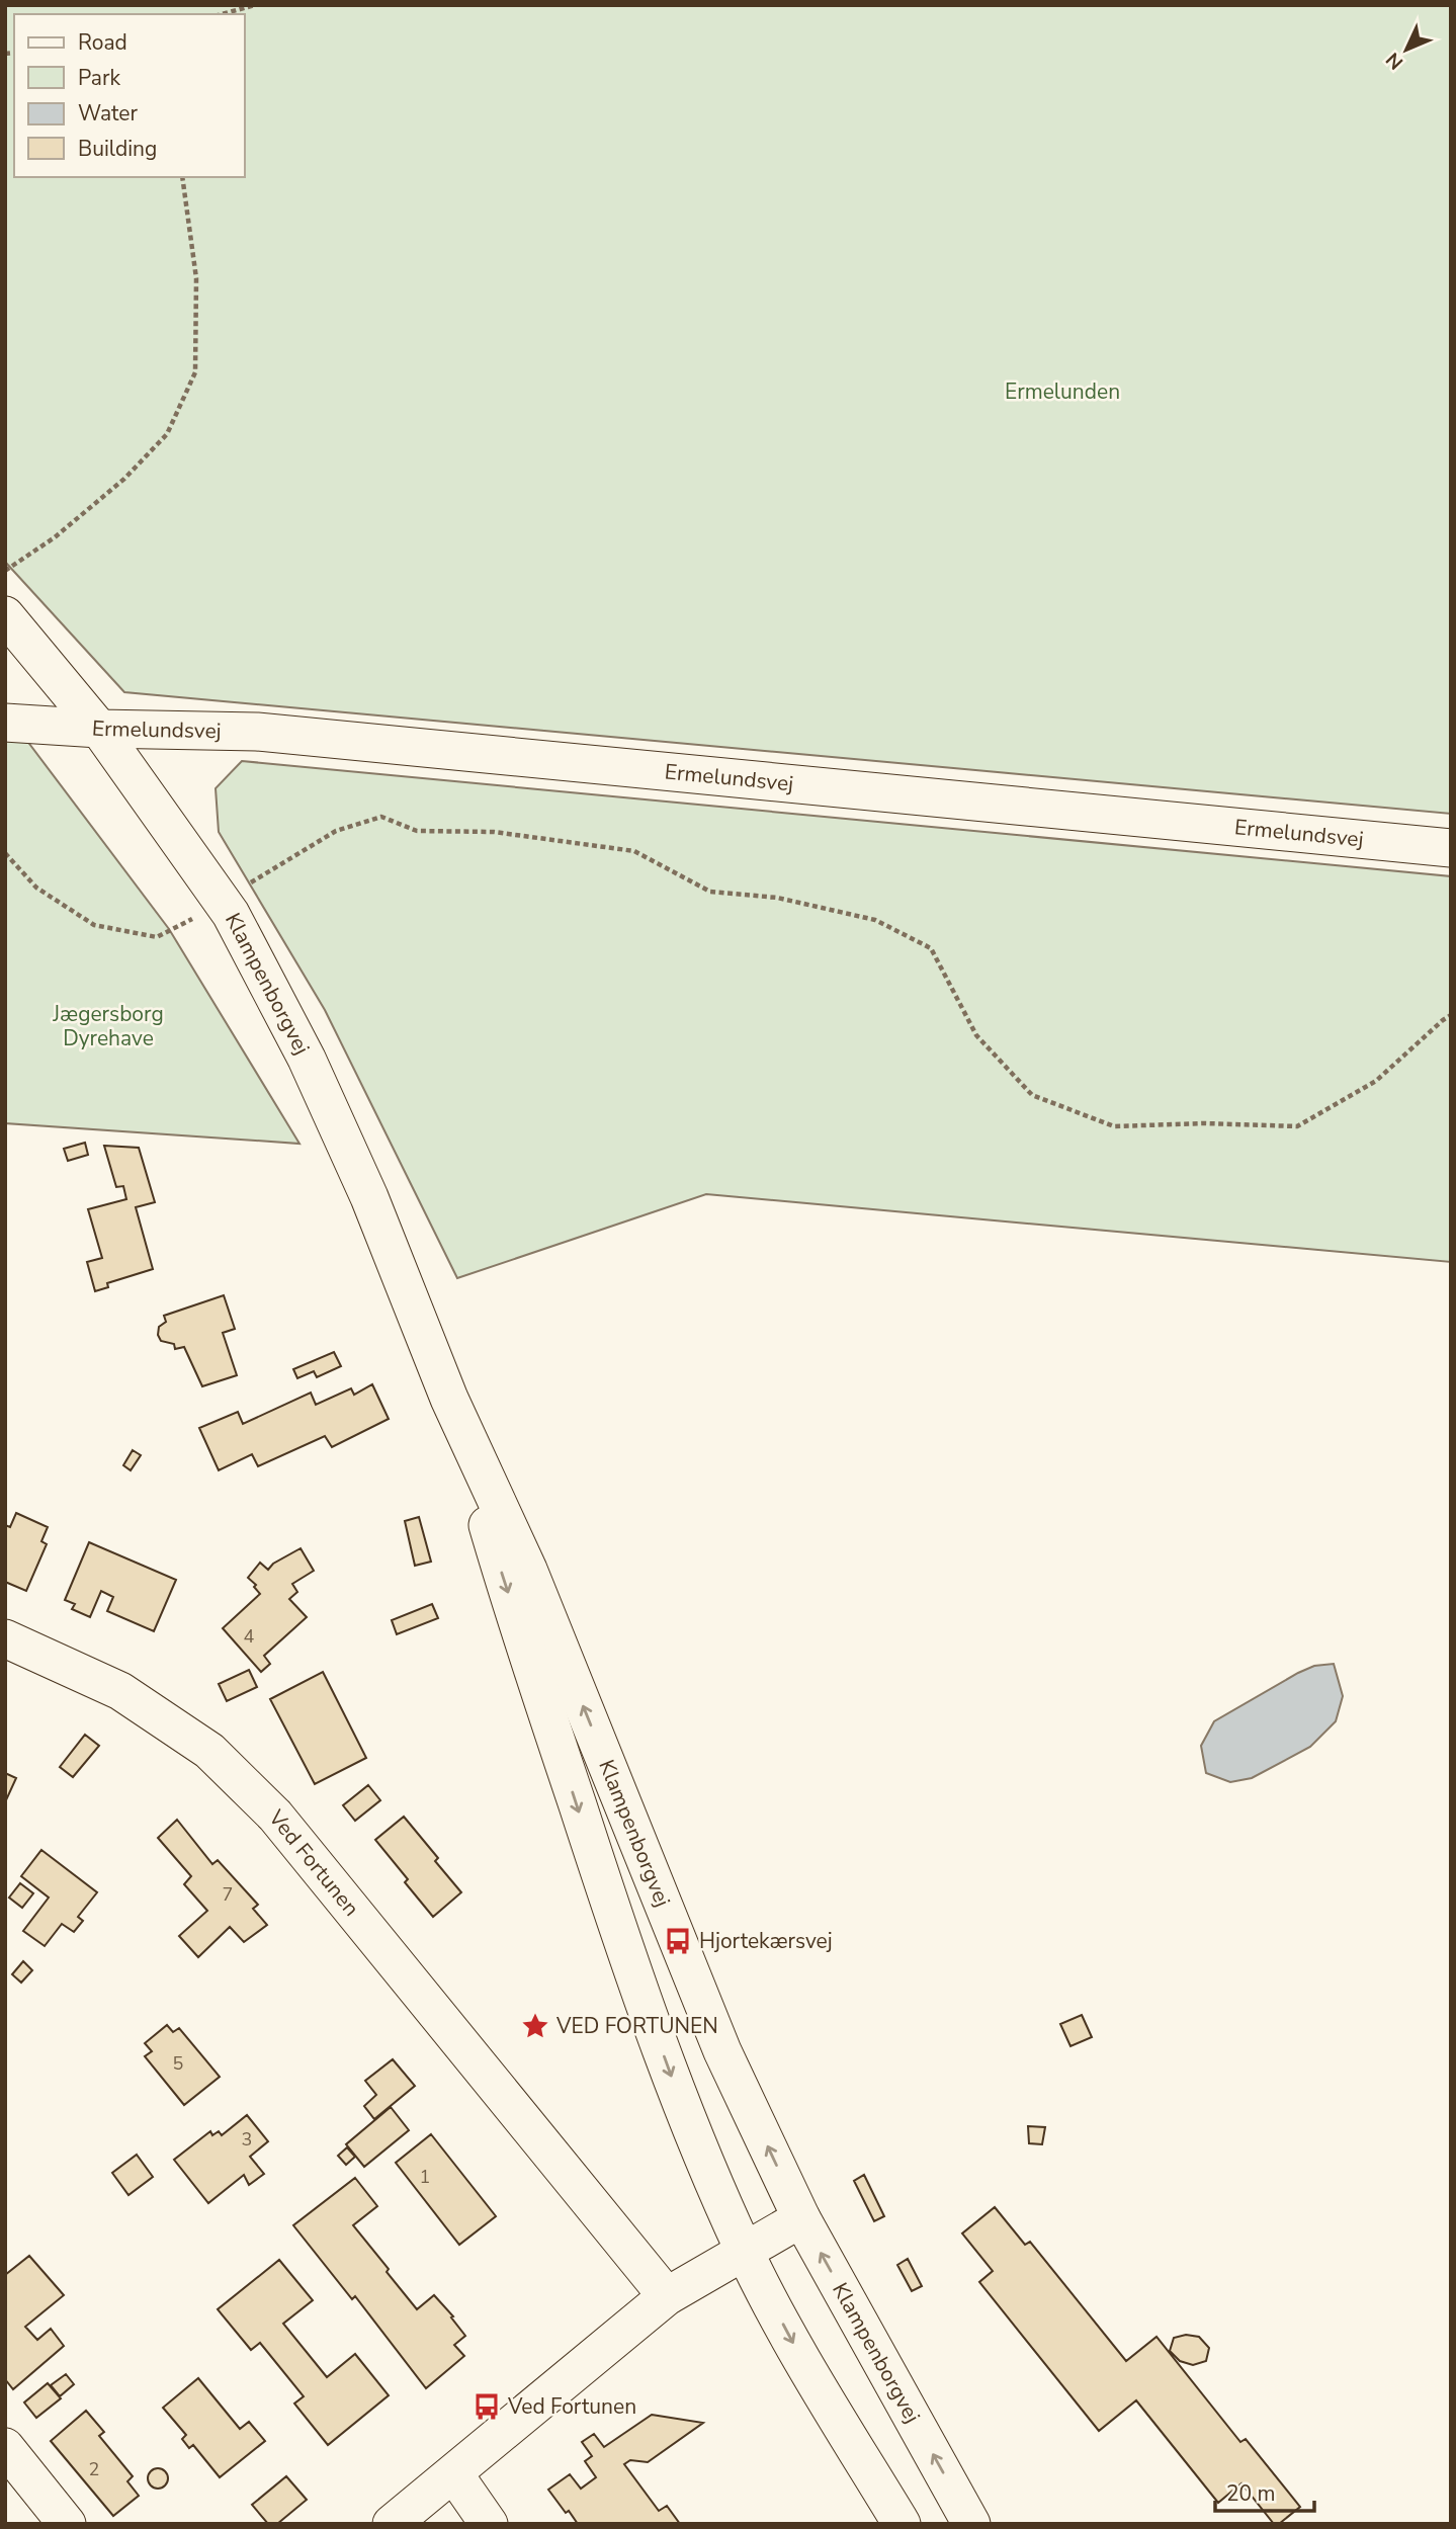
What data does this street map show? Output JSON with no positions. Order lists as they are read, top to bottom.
{
  "streets": {
    "street": ["Ermelundsvej", "Klampenborgvej", "Ved Fortunen"]
  },
  "crossings": [
    ["Ermelundsvej", "Klampenborgvej"]
  ],
  "parks": ["Ermelunden", "Jægersborg Dyrehave"],
  "places": {
    "bus stop": ["Hjortekærsvej", "Ved Fortunen"],
    "place": ["VED FORTUNEN"]
  },
  "house_numbers": [
    "4",
    "7",
    "5",
    "3",
    "1",
    "2"
  ],
  "legend": [
    "Road",
    "Park",
    "Water",
    "Building"
  ],
  "scale_bar": "20 m",
  "north": "bottom left"
}
